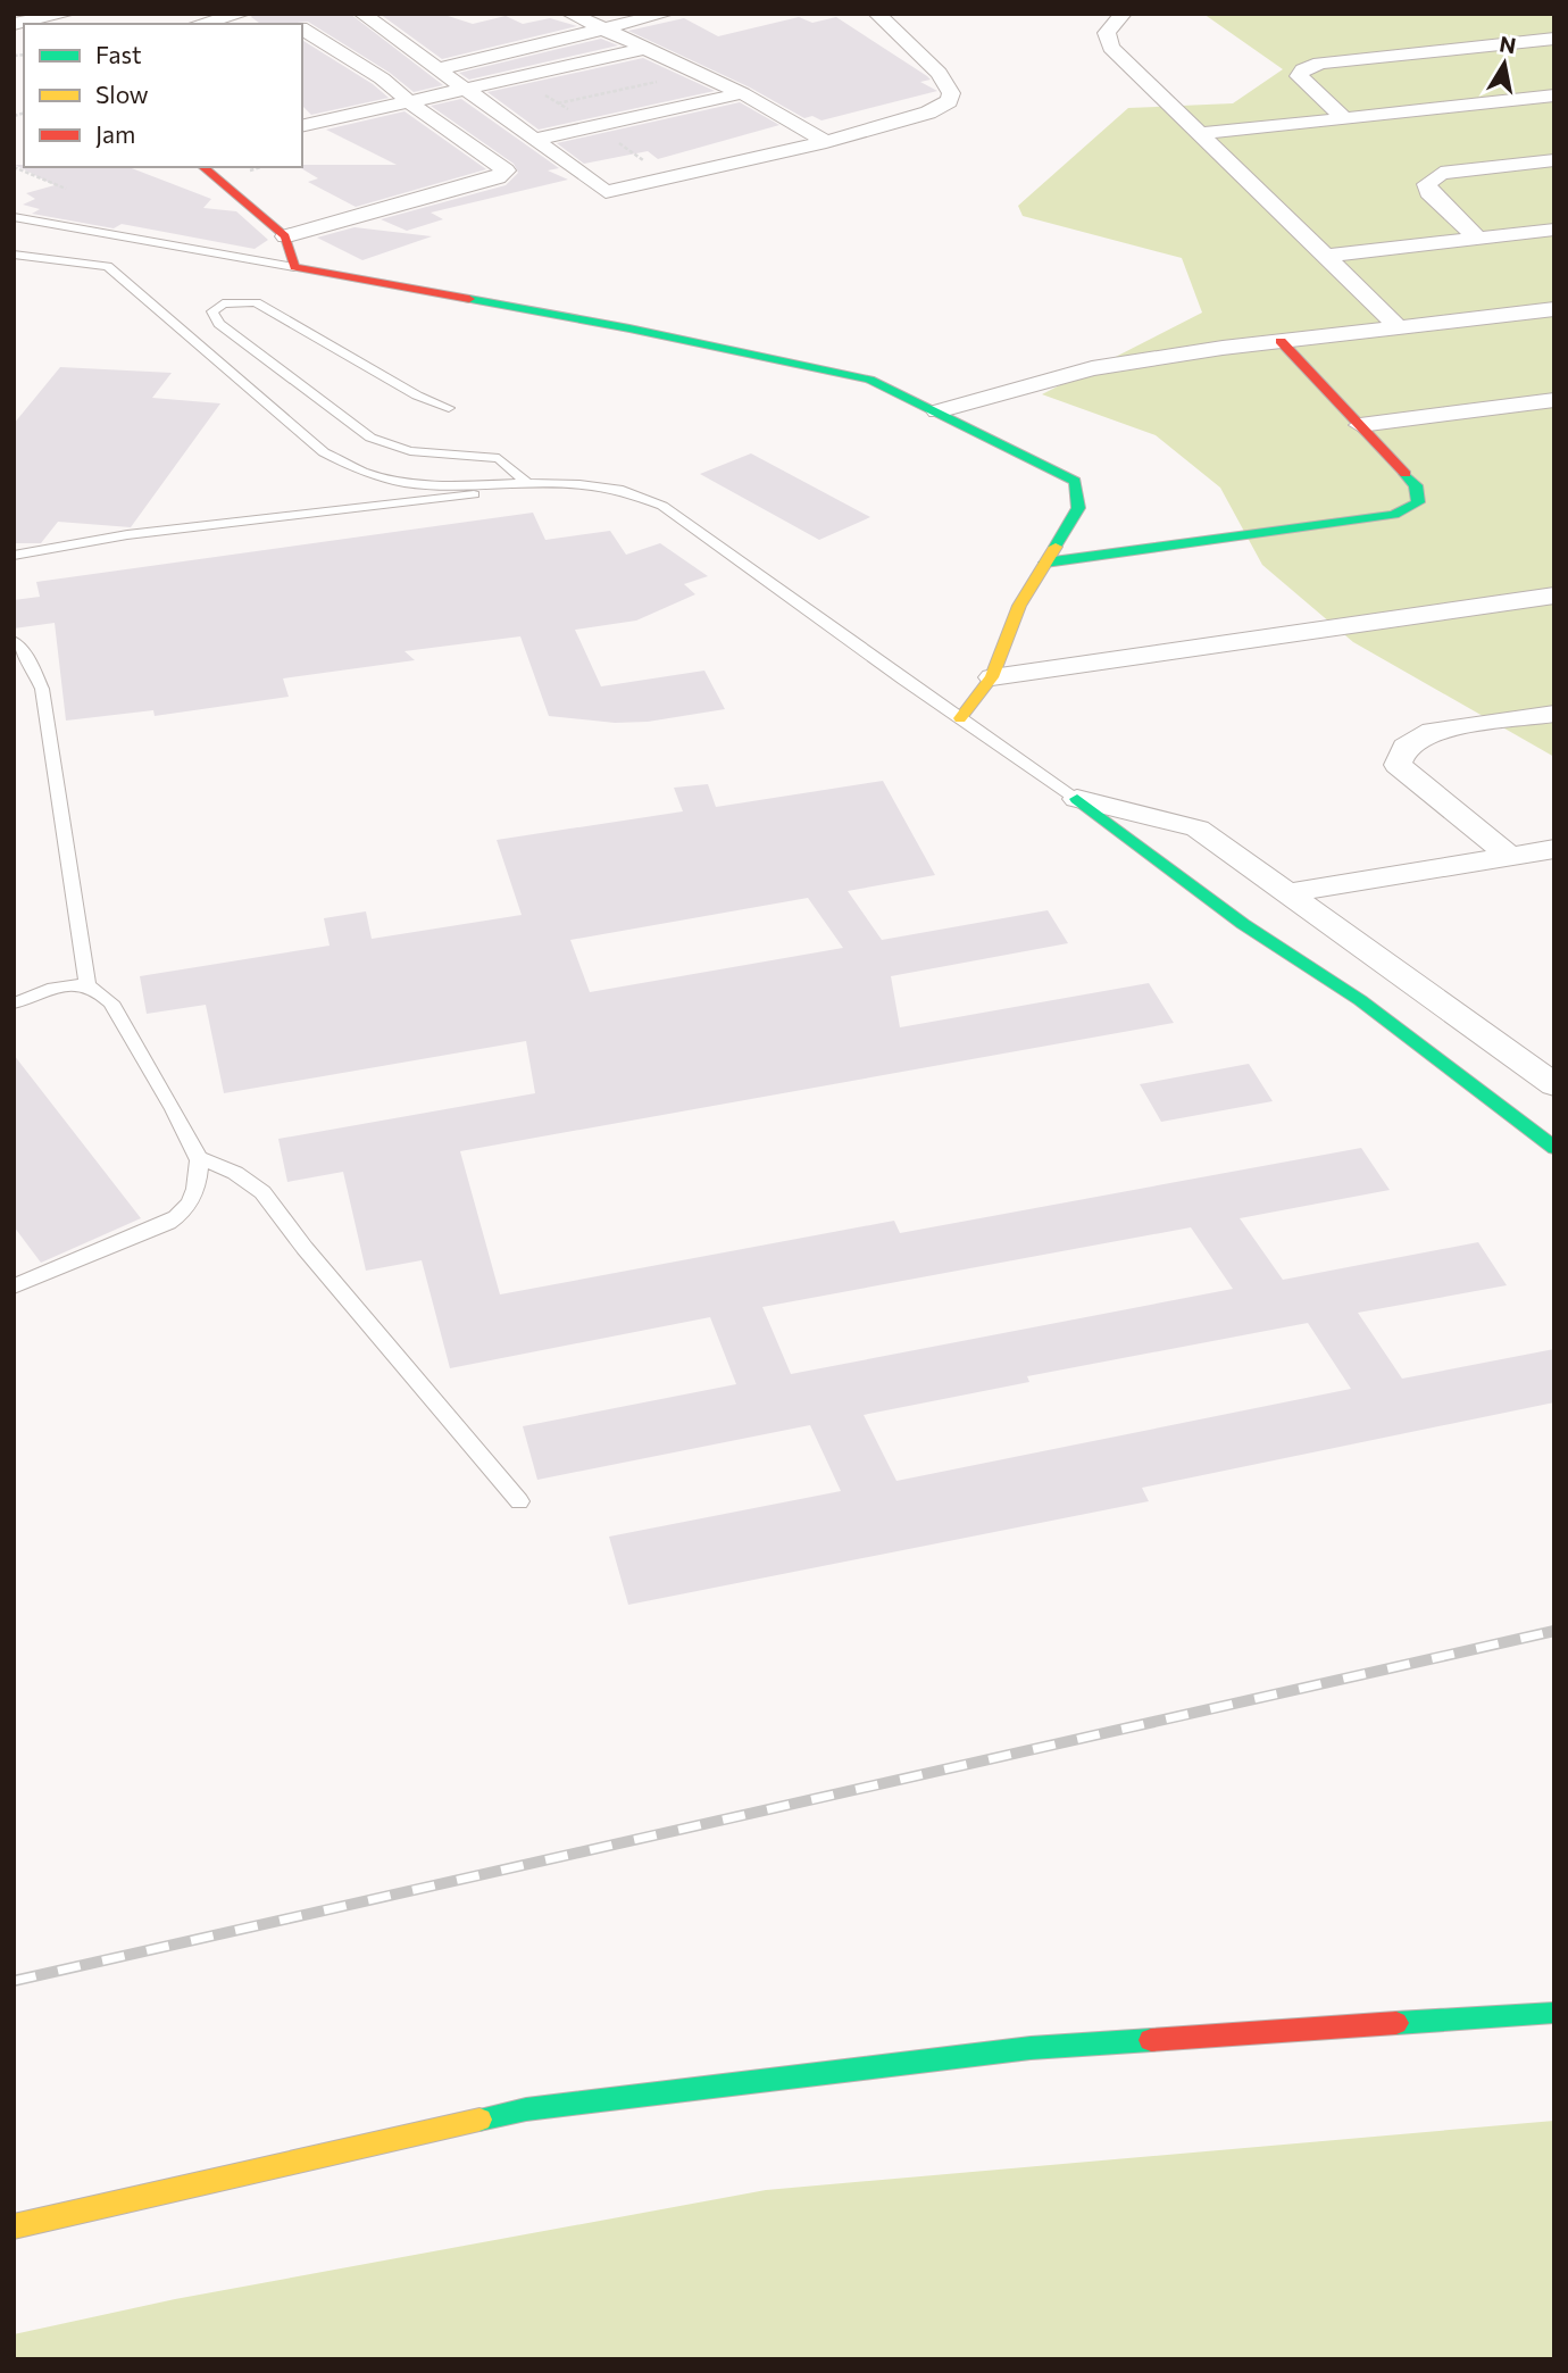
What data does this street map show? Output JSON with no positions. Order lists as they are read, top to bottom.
{
  "legend": ["Fast", "Slow", "Jam"],
  "north": "top"
}
